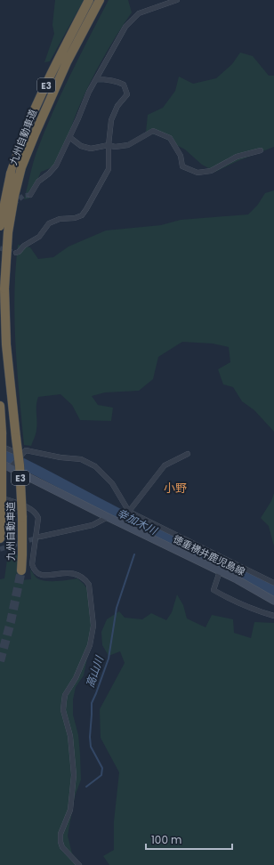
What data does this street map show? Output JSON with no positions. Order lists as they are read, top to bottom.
{
  "streets": {
    "highway": ["E3", "九州自動車道"],
    "main road": ["徳重横井鹿児島線"]
  },
  "districts": ["小野"],
  "water": ["幸加木川", "高山川"],
  "scale_bar": "100 m"
}
